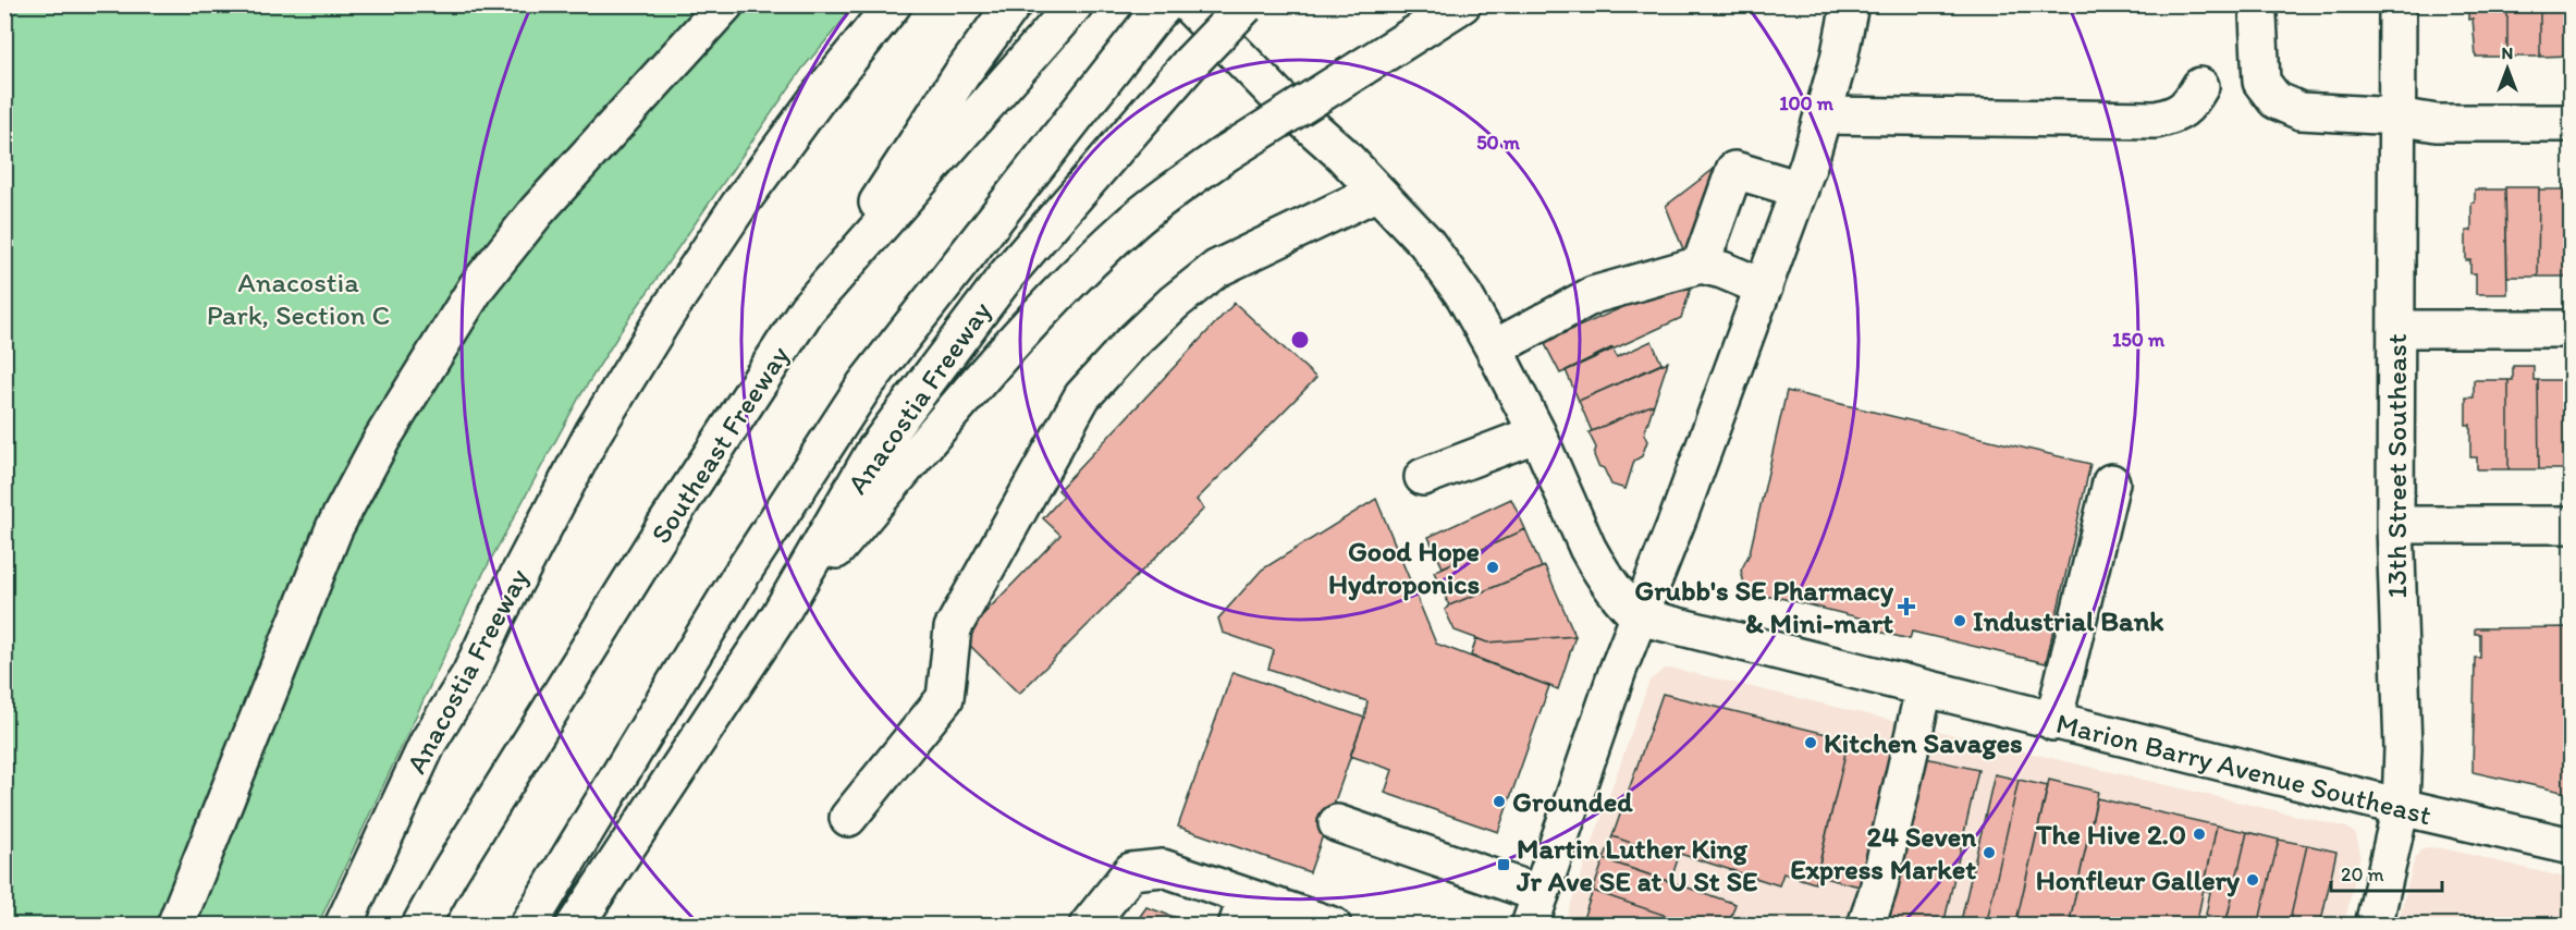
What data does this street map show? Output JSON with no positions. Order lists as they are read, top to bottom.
{
  "streets": {
    "main road": [
      "Anacostia Freeway",
      "Southeast Freeway",
      "13th Street Southeast",
      "Marion Barry Avenue Southeast"
    ]
  },
  "crossings": [
    ["13th Street Southeast", "Marion Barry Avenue Southeast"]
  ],
  "parks": ["Anacostia Park, Section C"],
  "places": {
    "other": [
      "Good Hope Hydroponics",
      "Industrial Bank",
      "Kitchen Savages",
      "Grounded",
      "The Hive 2.0",
      "24 Seven Express Market",
      "Honfleur Gallery"
    ],
    "health": ["Grubb's SE Pharmacy & Mini-mart"],
    "transit": ["Martin Luther King Jr Ave SE at U St SE"]
  },
  "scale_bar": "20 m",
  "north": "top",
  "rings": ["100 m", "50 m", "150 m"]
}
